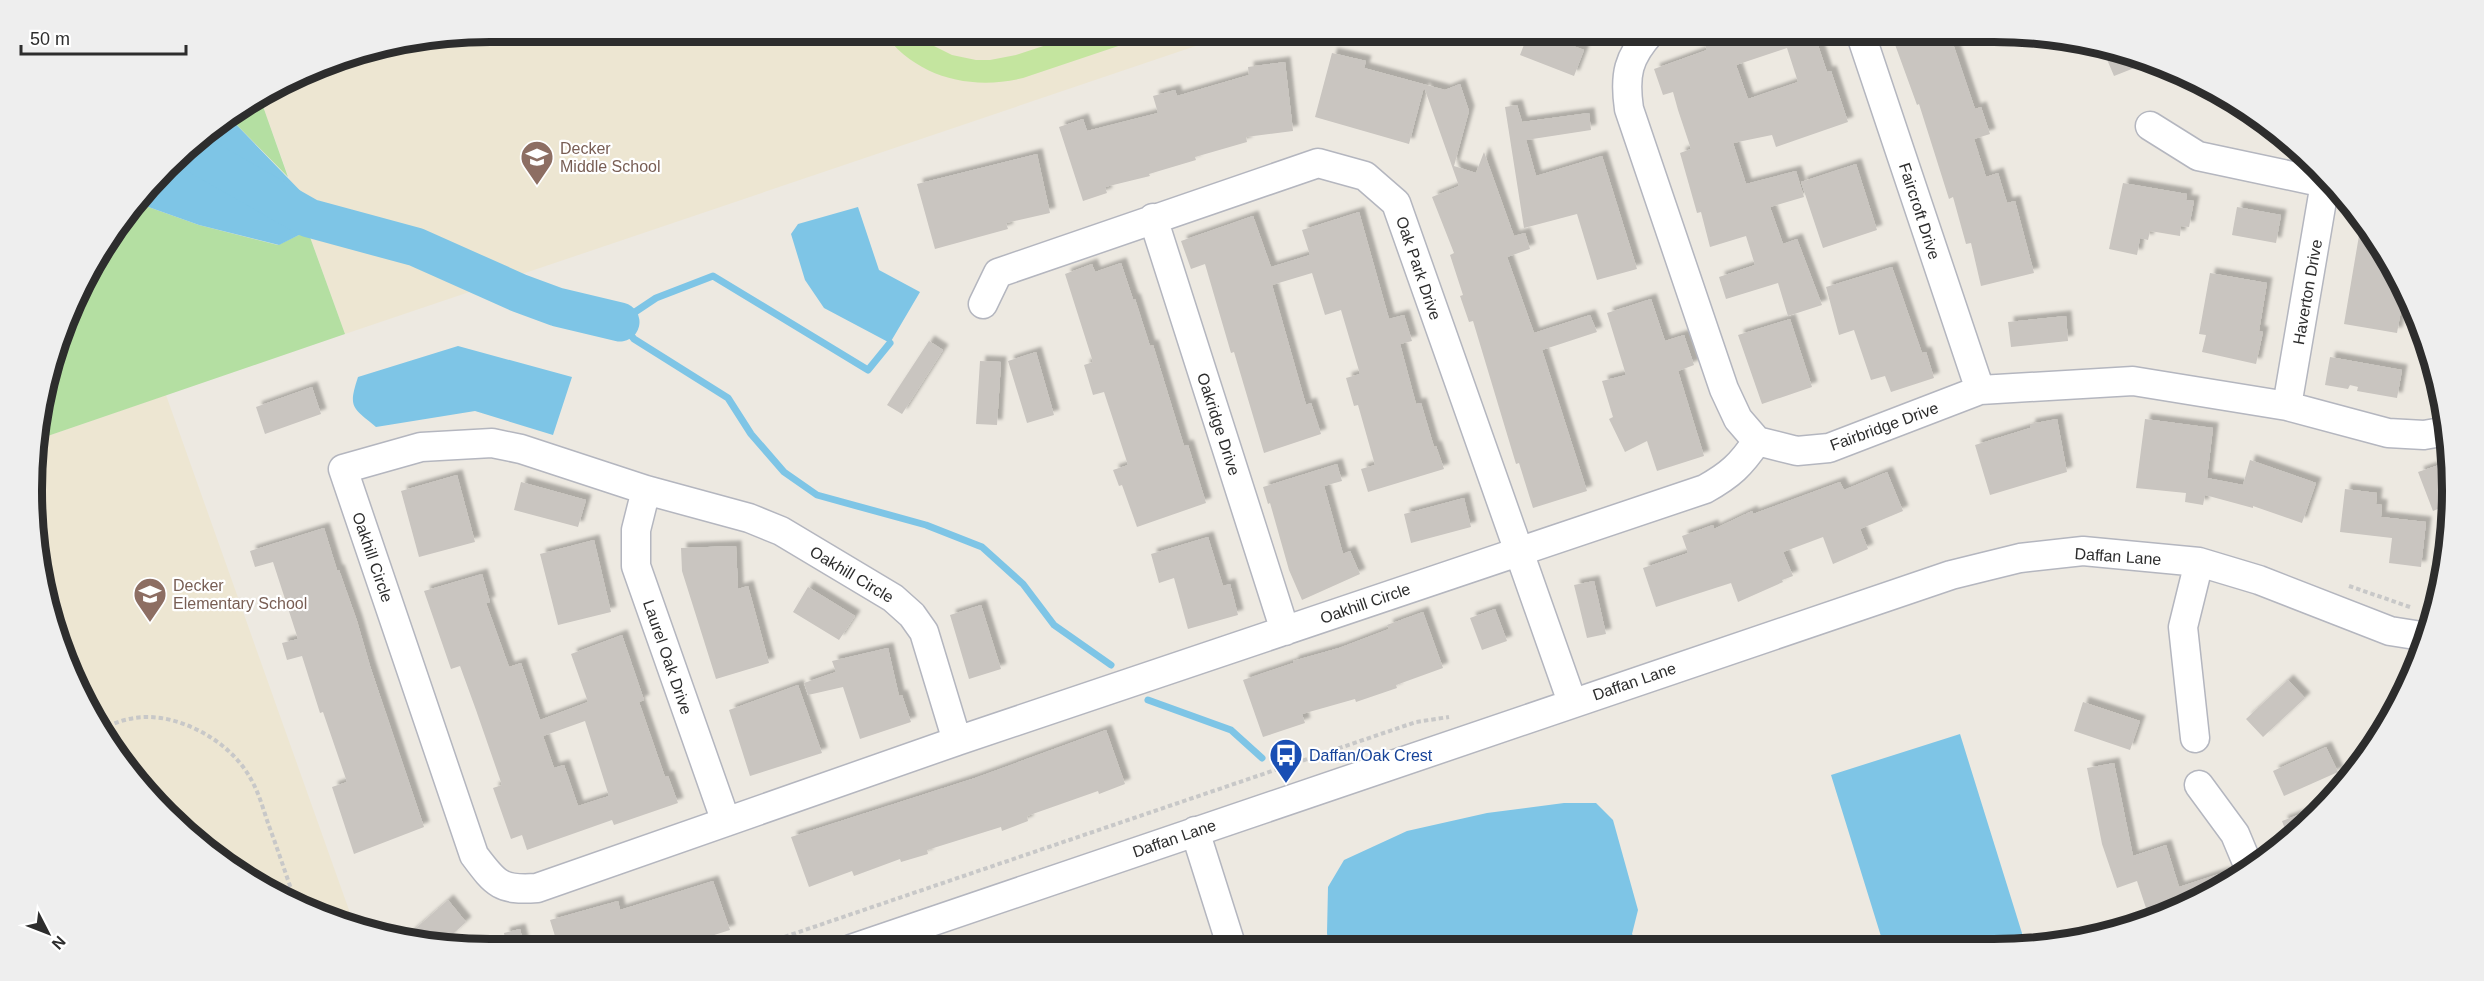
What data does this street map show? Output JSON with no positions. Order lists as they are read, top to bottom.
{
  "streets": {
    "street": [
      "Faircroft Drive",
      "Oak Park Drive",
      "Haverton Drive",
      "Oakridge Drive",
      "Fairbridge Drive",
      "Daffan Lane",
      "Oakhill Circle",
      "Laurel Oak Drive"
    ]
  },
  "crossings": [
    ["Faircroft Drive", "Fairbridge Drive"],
    ["Oak Park Drive", "Oakridge Drive"],
    ["Oak Park Drive", "Daffan Lane"],
    ["Oak Park Drive", "Oakhill Circle"],
    ["Haverton Drive", "Fairbridge Drive"],
    ["Oakridge Drive", "Oakhill Circle"],
    ["Fairbridge Drive", "Oakhill Circle"],
    ["Oakhill Circle", "Laurel Oak Drive"]
  ],
  "places": {
    "school or university": ["Decker Middle School", "Decker Elementary School"],
    "bus stop": ["Daffan/Oak Crest"]
  },
  "scale_bar": "50 m",
  "north": "bottom right"
}
